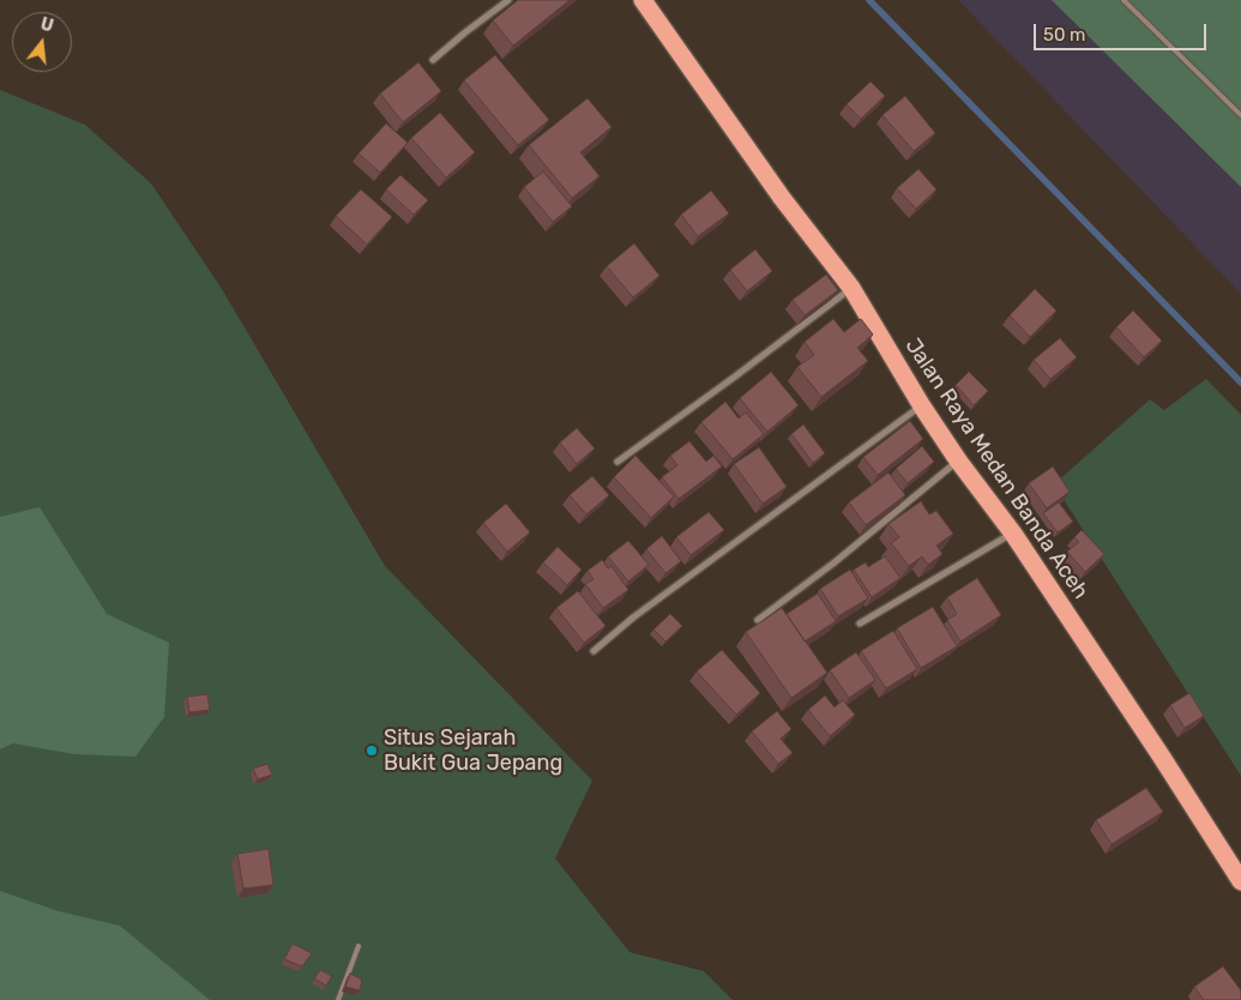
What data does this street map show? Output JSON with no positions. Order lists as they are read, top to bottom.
{
  "streets": {
    "highway": ["Jalan Raya Medan Banda Aceh"]
  },
  "places": ["Situs Sejarah Bukit Gua Jepang"],
  "scale_bar": "50 m",
  "north": "top"
}
